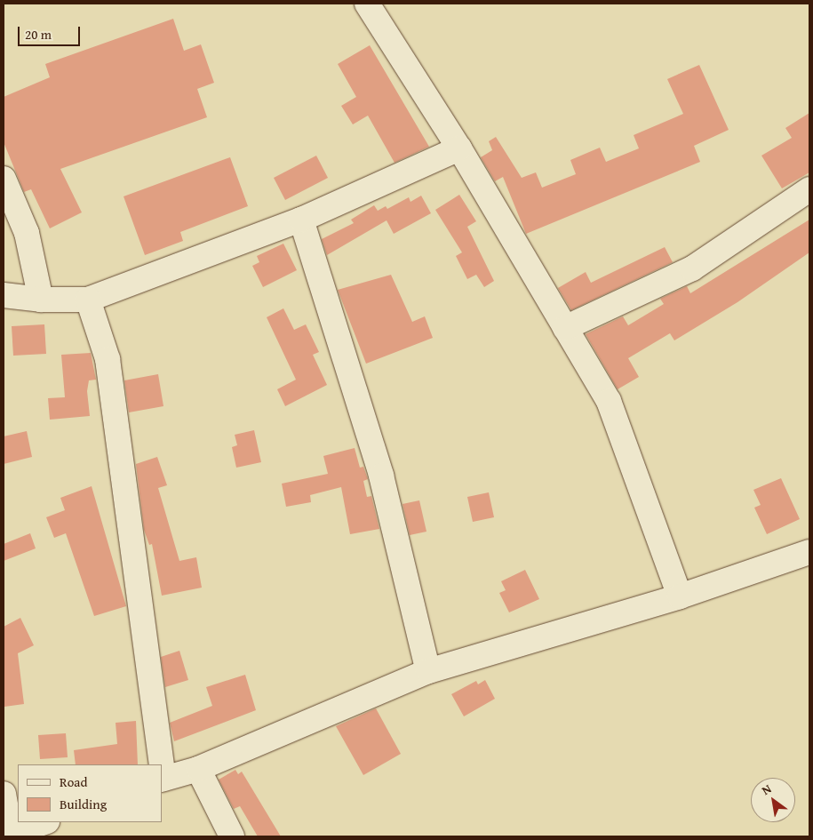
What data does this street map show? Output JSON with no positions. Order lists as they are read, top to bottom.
{
  "legend": ["Road", "Building"],
  "scale_bar": "20 m",
  "north": "top left"
}
